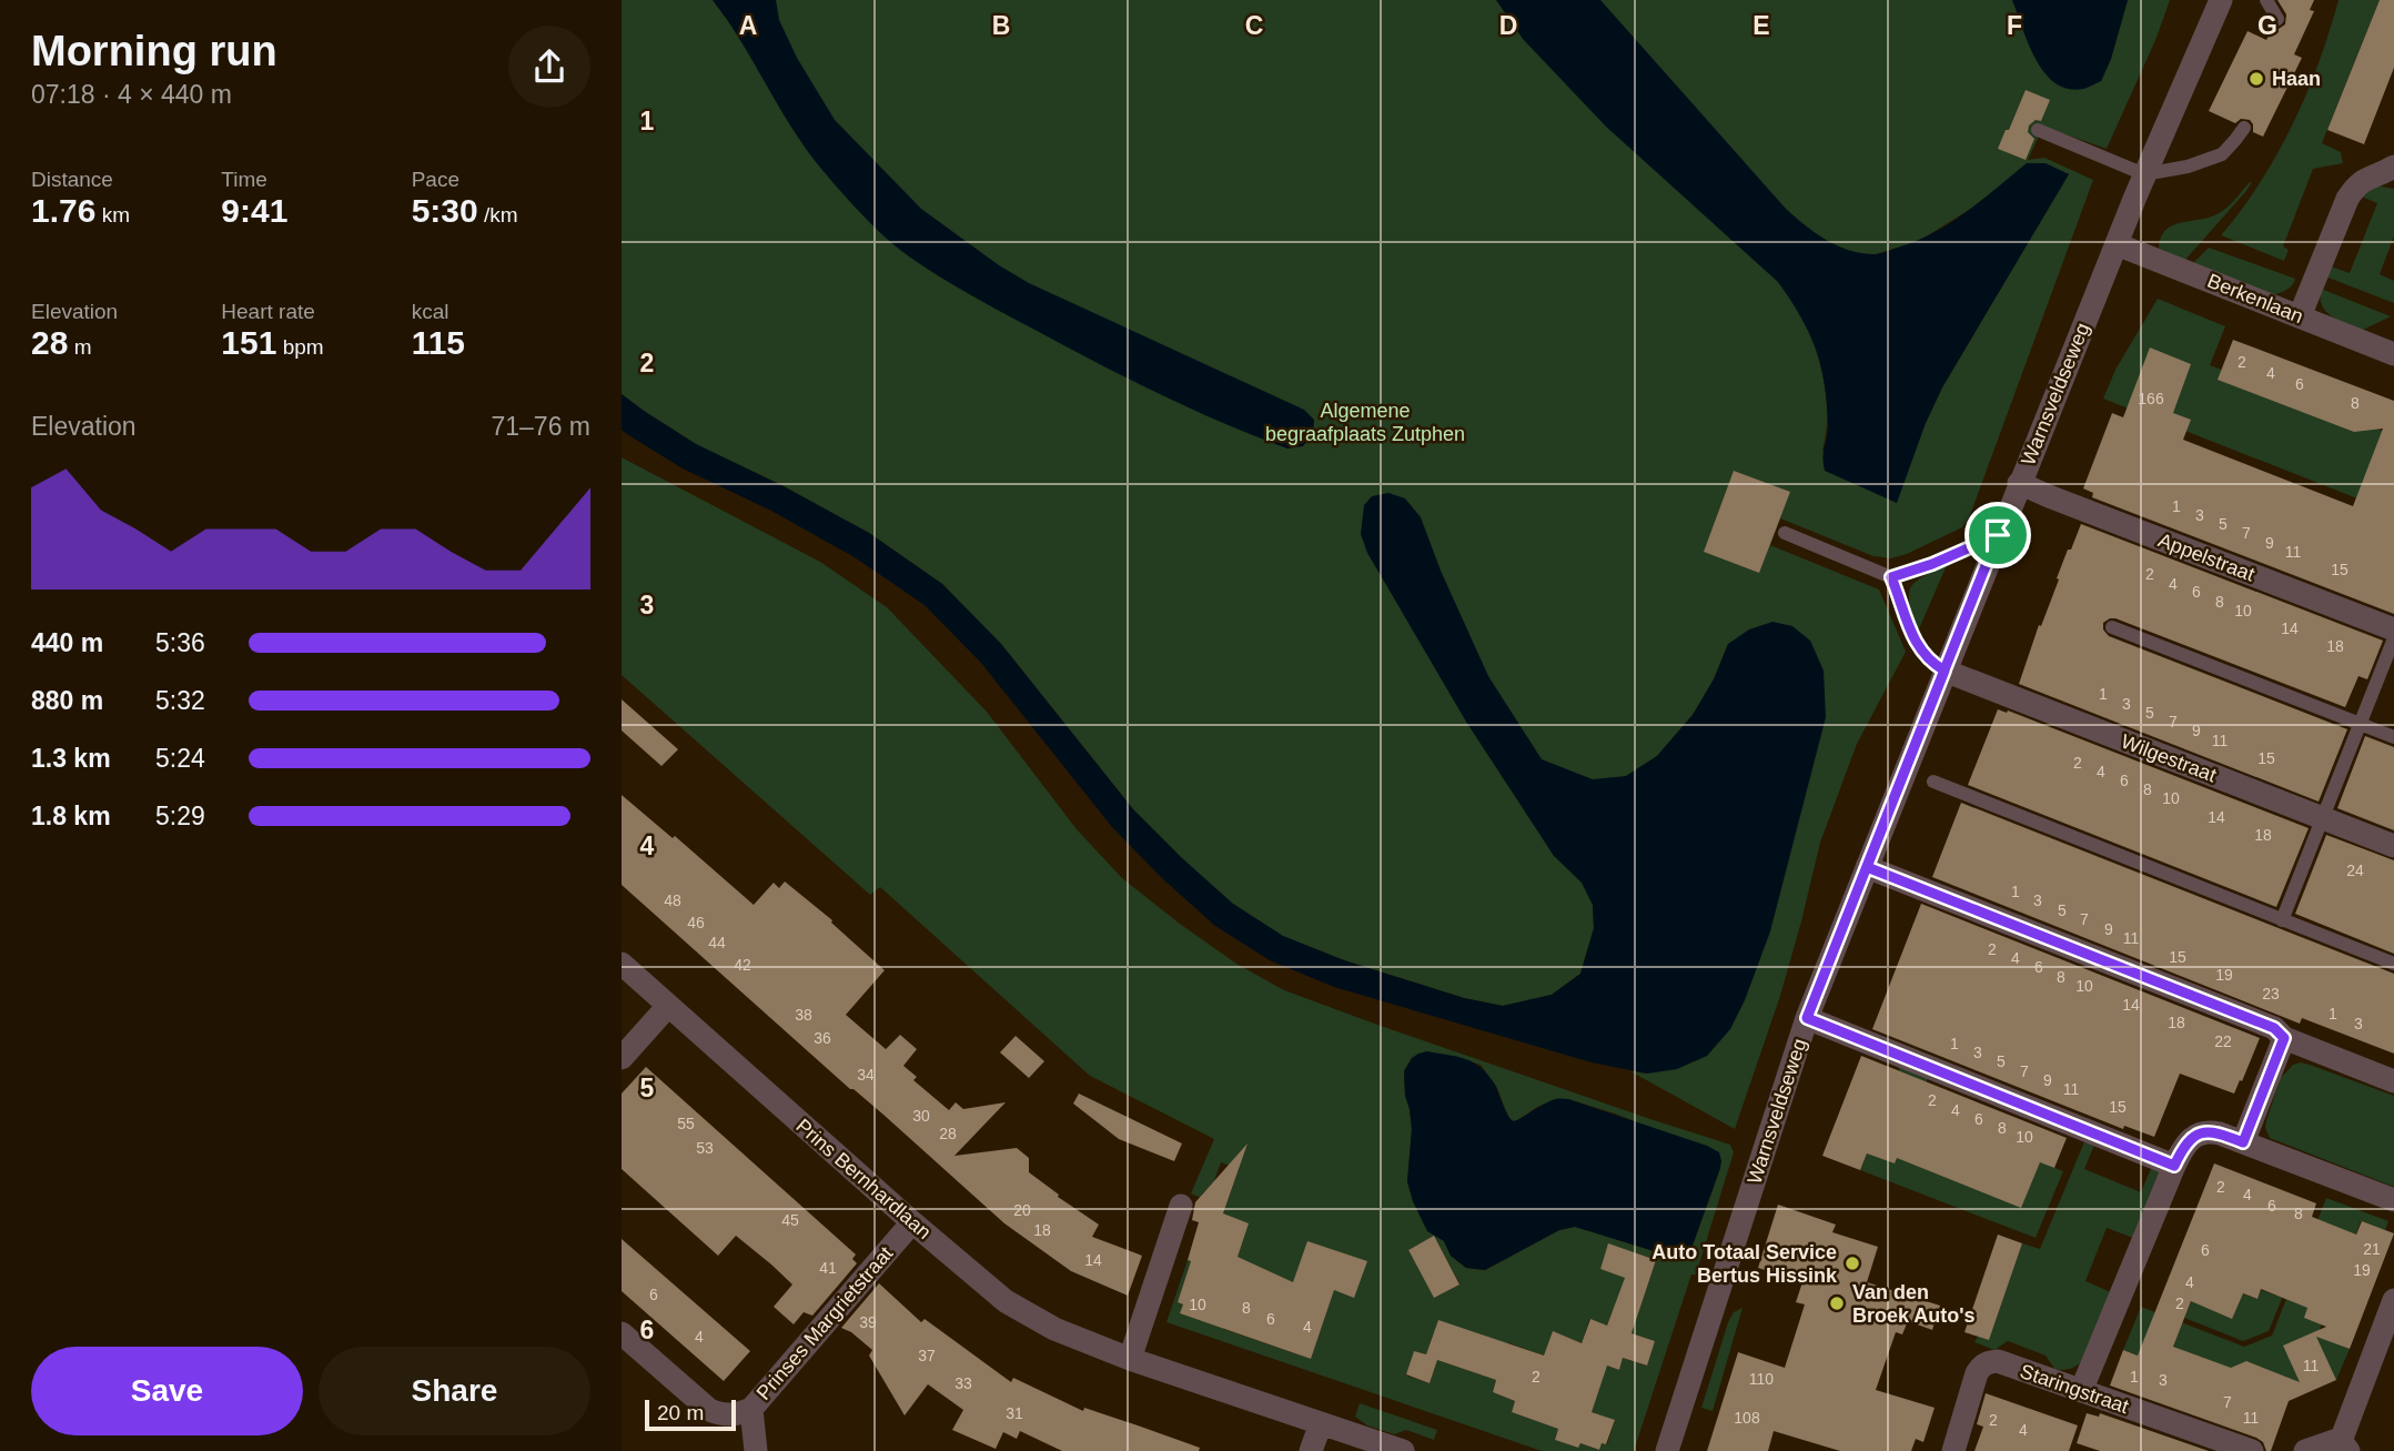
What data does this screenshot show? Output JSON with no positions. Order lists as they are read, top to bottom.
{
  "streets": {
    "street": [
      "Berkenlaan",
      "Warnsveldseweg",
      "Appelstraat",
      "Wilgestraat",
      "Prins Bernhardlaan",
      "Prinses Margrietstraat",
      "Staringstraat"
    ]
  },
  "crossings": [
    ["Berkenlaan", "Warnsveldseweg"],
    ["Warnsveldseweg", "Appelstraat"],
    ["Warnsveldseweg", "Wilgestraat"],
    ["Prins Bernhardlaan", "Prinses Margrietstraat"]
  ],
  "parks": ["Algemene begraafplaats Zutphen"],
  "places": ["Haan", "Auto Totaal Service Bertus Hissink", "Van den Broek Auto's"],
  "house_numbers": [
    "2",
    "4",
    "6",
    "166",
    "8",
    "1",
    "3",
    "5",
    "7",
    "9",
    "11",
    "15",
    "2",
    "4",
    "6",
    "8",
    "10",
    "14",
    "18",
    "1",
    "3",
    "5",
    "7",
    "9",
    "11",
    "15",
    "2",
    "4",
    "6",
    "8",
    "10",
    "14",
    "18",
    "24",
    "1",
    "48",
    "3",
    "5",
    "7",
    "46",
    "9",
    "11",
    "44",
    "2",
    "15",
    "4",
    "42",
    "6",
    "19",
    "8",
    "10",
    "23",
    "14",
    "1",
    "38",
    "18",
    "3",
    "36",
    "22",
    "1",
    "3",
    "5",
    "7",
    "34",
    "9",
    "11",
    "2",
    "15",
    "4",
    "30",
    "6",
    "55",
    "8",
    "28",
    "10",
    "53",
    "2",
    "4",
    "6",
    "20",
    "8",
    "45",
    "18",
    "21",
    "6",
    "14",
    "41",
    "19",
    "4",
    "6",
    "2",
    "10",
    "8",
    "6",
    "39",
    "4",
    "4",
    "37",
    "11",
    "2",
    "1",
    "110",
    "3",
    "33",
    "7",
    "31",
    "108",
    "11",
    "2",
    "4"
  ],
  "scale_bar": "20 m",
  "page": {
    "heading": ["Morning run", "07:18 · 4 × 440 m"],
    "stats": [
      ["Distance", "1.76 km"],
      ["Time", "9:41"],
      ["Pace", "5:30 /km"],
      ["Elevation", "28 m"],
      ["Heart rate", "151 bpm"],
      ["kcal", "115"]
    ],
    "chart": ["Elevation", "71–76 m"],
    "list": [
      {
        "name": "440 m",
        "note": "5:36"
      },
      {
        "name": "880 m",
        "note": "5:32"
      },
      {
        "name": "1.3 km",
        "note": "5:24"
      },
      {
        "name": "1.8 km",
        "note": "5:29"
      }
    ],
    "buttons": ["Save", "Share"],
    "scale": "20 m"
  },
  "grid": {
    "columns": [
      "A",
      "B",
      "C",
      "D",
      "E",
      "F",
      "G"
    ],
    "rows": [
      "1",
      "2",
      "3",
      "4",
      "5",
      "6"
    ]
  }
}
